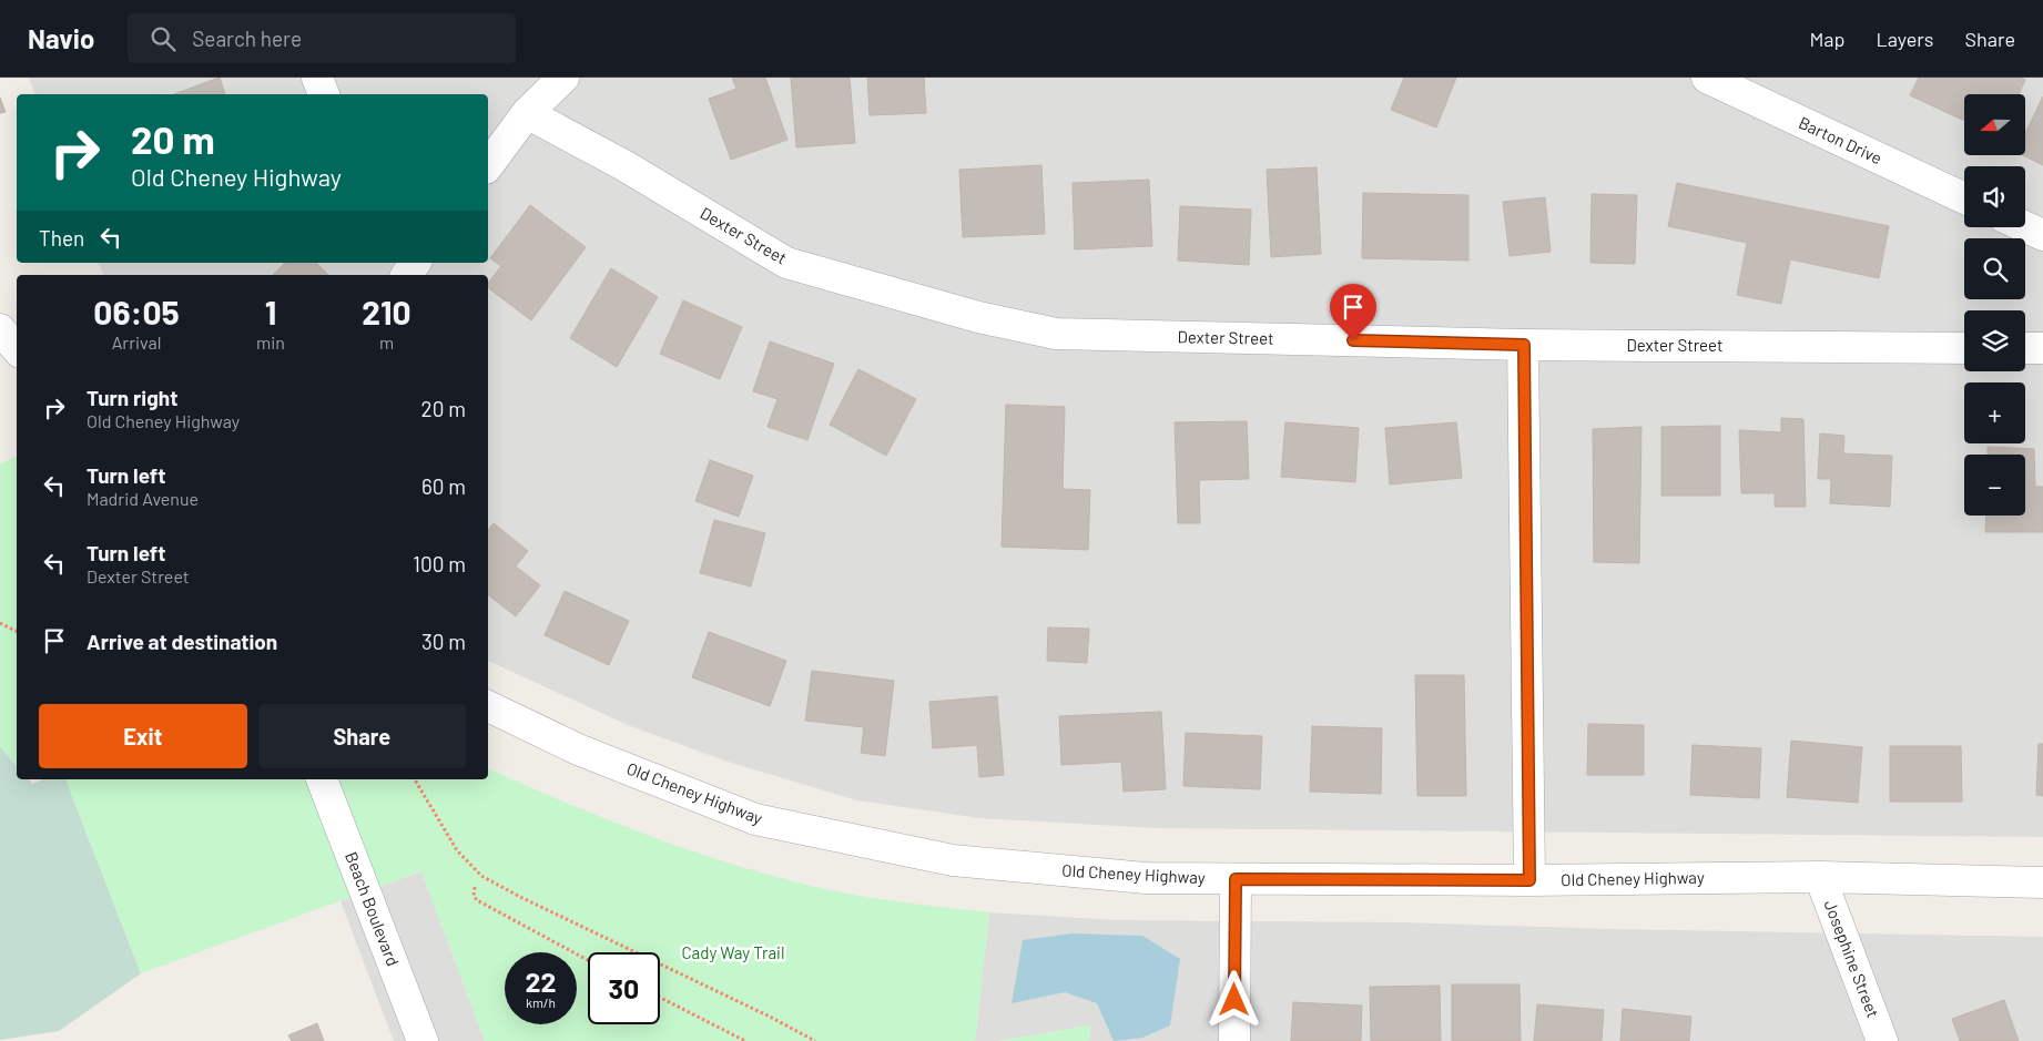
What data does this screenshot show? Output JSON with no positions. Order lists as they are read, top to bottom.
{
  "streets": {
    "street": [
      "Barton Drive",
      "Dexter Street",
      "Old Cheney Highway",
      "Beach Boulevard",
      "Josephine Street"
    ]
  },
  "crossings": [
    ["Old Cheney Highway", "Josephine Street"]
  ],
  "parks": ["Cady Way Trail"],
  "north": "left",
  "page": {
    "header": "Navio",
    "search": "Search here",
    "nav": ["Map", "Layers", "Share"],
    "map_buttons": ["+", "−"],
    "turn": ["20 m", "Old Cheney Highway"],
    "then": "Then",
    "eta": [
      "06:05",
      "Arrival",
      "1",
      "min",
      "210",
      "m"
    ],
    "list": [
      {
        "name": "Turn right",
        "note": "Old Cheney Highway",
        "value": "20 m"
      },
      {
        "name": "Turn left",
        "note": "Madrid Avenue",
        "value": "60 m"
      },
      {
        "name": "Turn left",
        "note": "Dexter Street",
        "value": "100 m"
      },
      {
        "name": "Arrive at destination",
        "value": "30 m"
      }
    ],
    "buttons": ["Exit", "Share"],
    "speed": "22 km/h",
    "limit": "30"
  }
}
